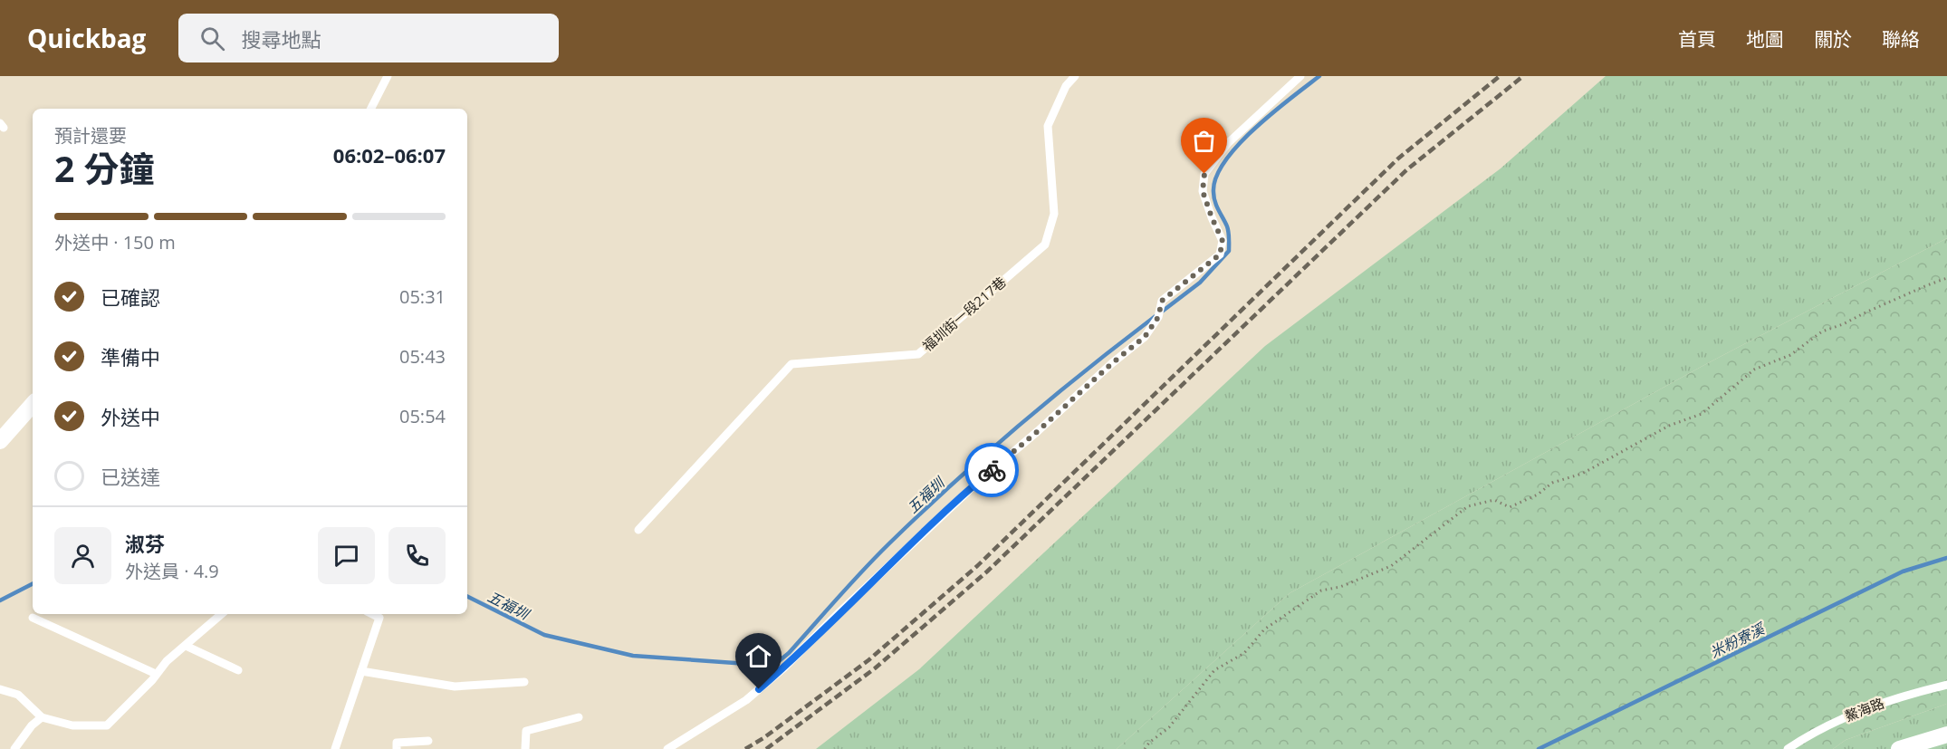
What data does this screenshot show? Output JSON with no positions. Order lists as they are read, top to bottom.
{
  "streets": {
    "lane": ["福圳街一段217巷", "鰲海路"]
  },
  "water": ["五福圳", "米粉寮溪"],
  "page": {
    "header": "Quickbag",
    "search": "搜尋地點",
    "nav": [
      "首頁",
      "地圖",
      "關於",
      "聯絡"
    ],
    "heading": ["2 分鐘", "預計還要", "06:02–06:07"],
    "panel": ["淑芬", "外送員 · 4.9"],
    "bar": "外送中 · 150 m",
    "list": [
      ["已確認", "05:31"],
      ["準備中", "05:43"],
      ["外送中", "05:54"],
      "已送達"
    ]
  }
}
